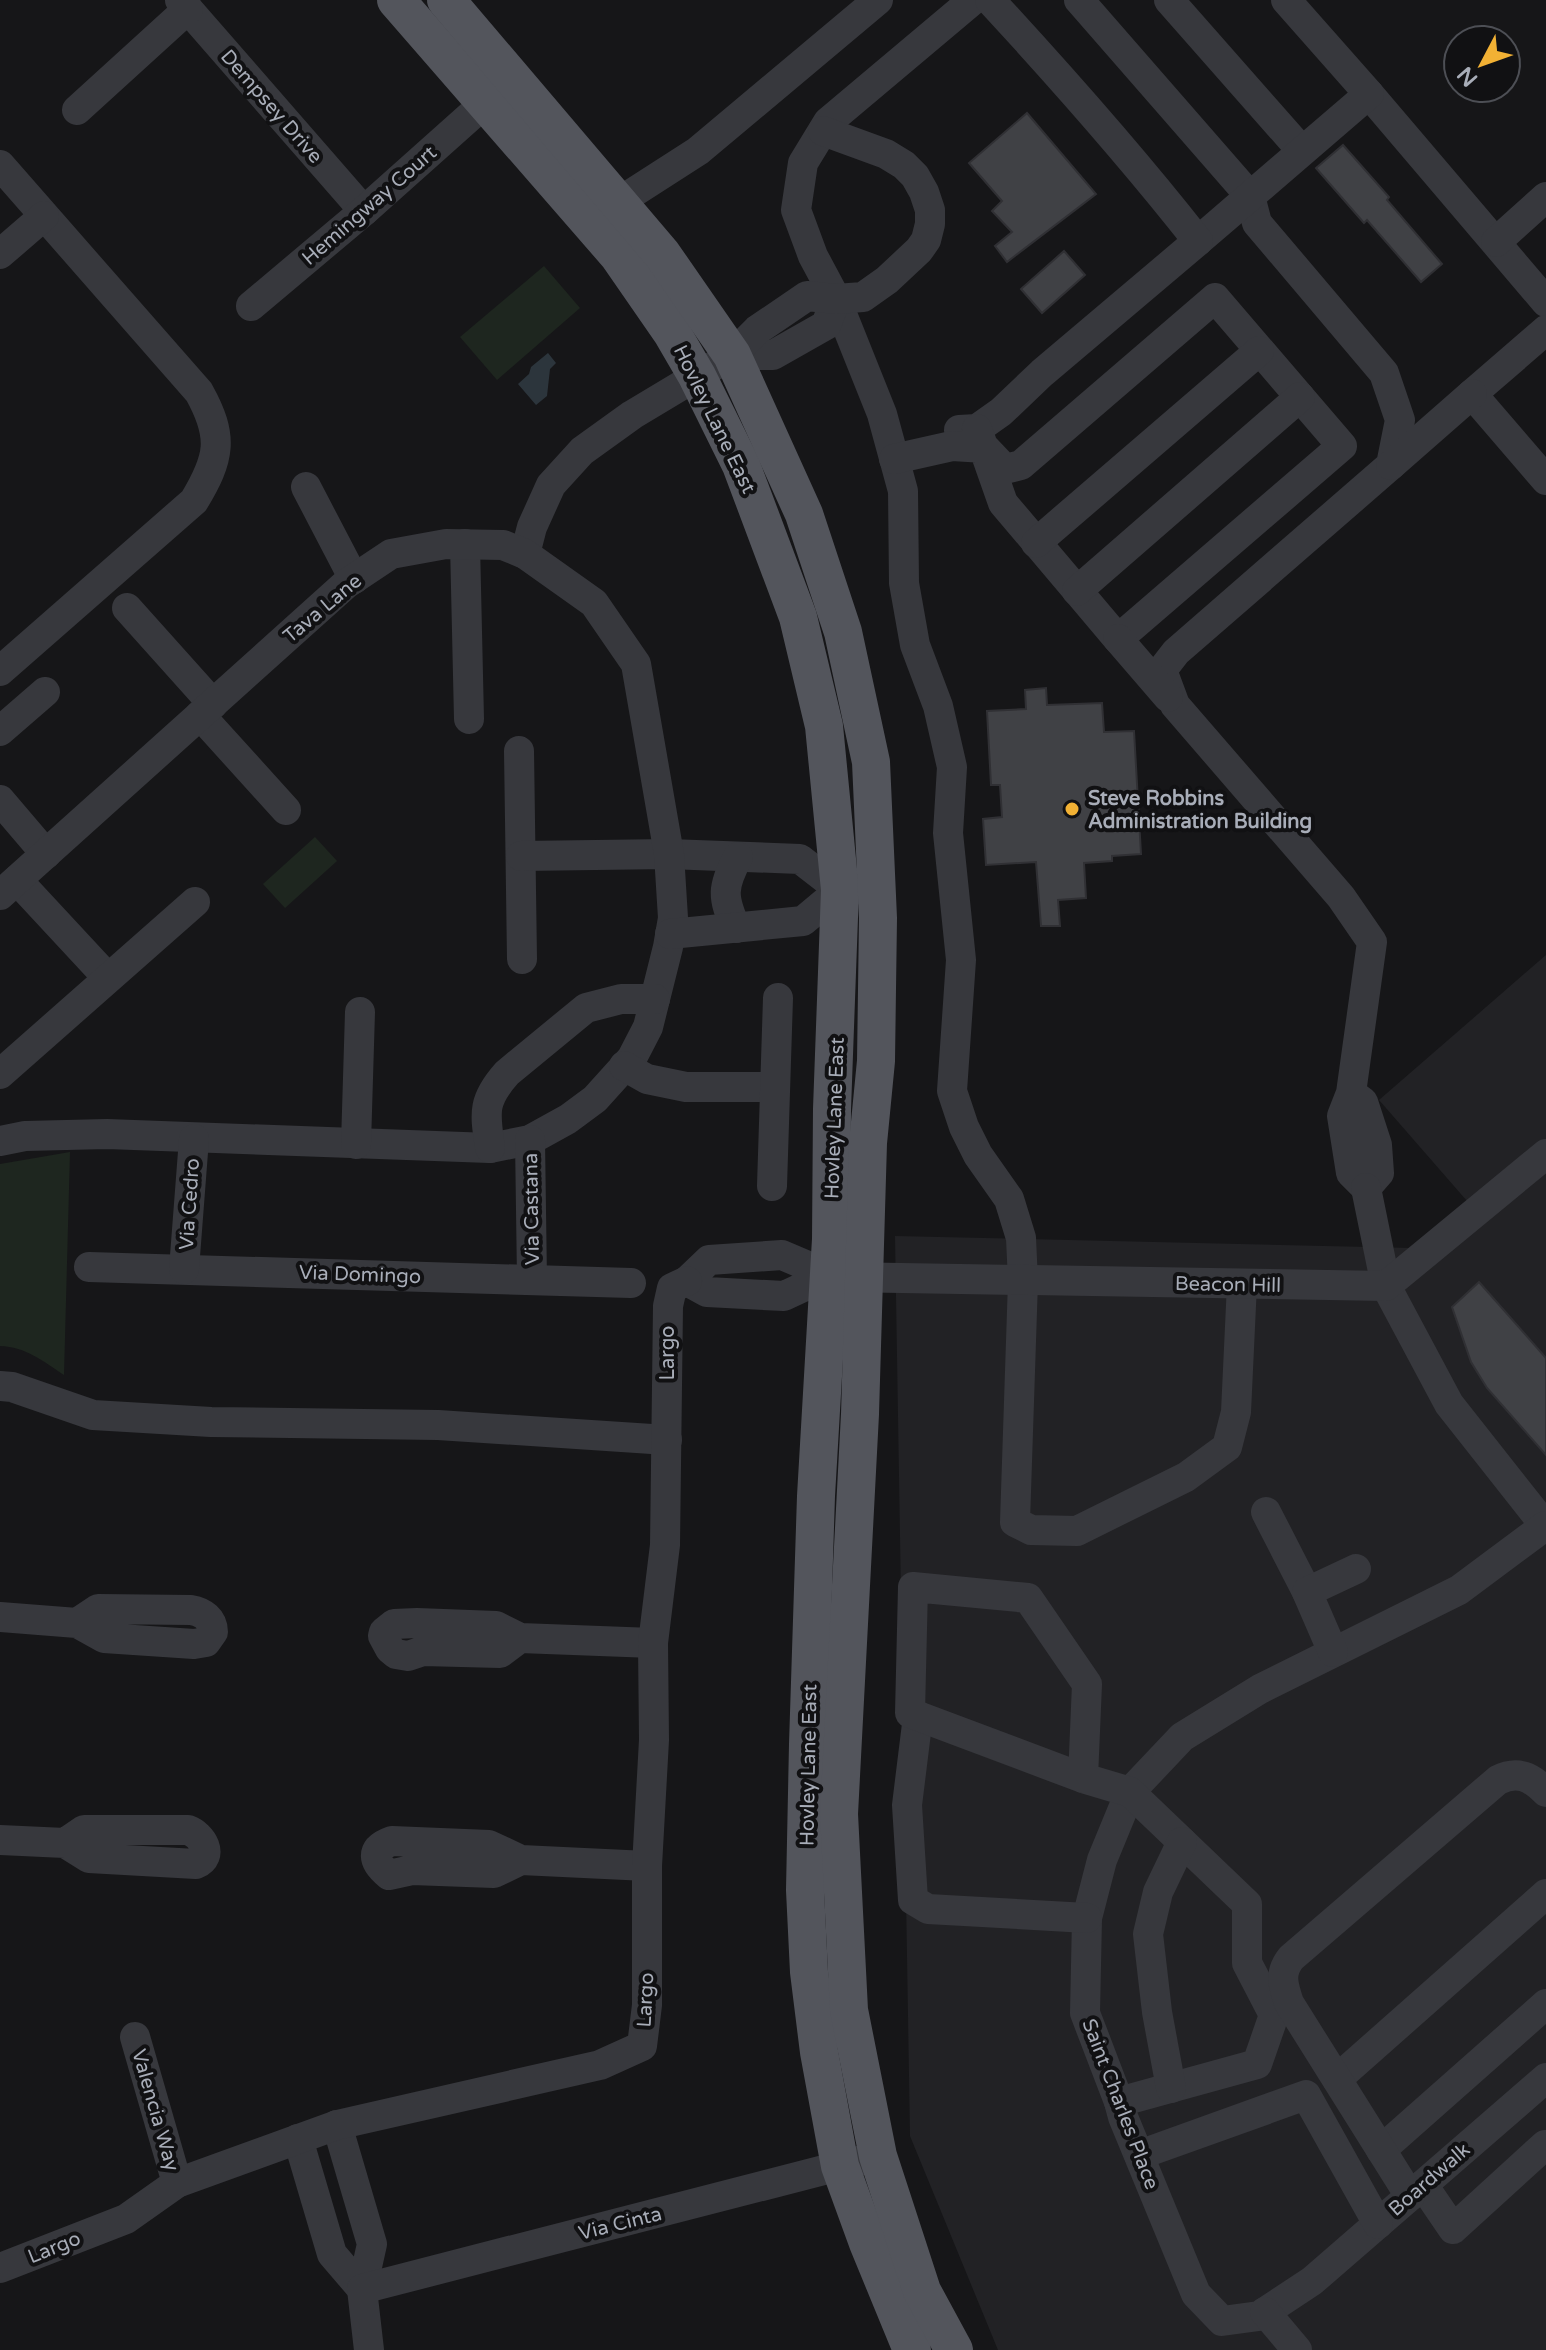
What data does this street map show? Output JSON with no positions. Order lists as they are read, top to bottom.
{
  "streets": {
    "main road": ["Hovley Lane East"],
    "street": [
      "Dempsey Drive",
      "Hemingway Court",
      "Tava Lane",
      "Via Cedro",
      "Via Castana",
      "Via Domingo",
      "Beacon Hill",
      "Largo",
      "Saint Charles Place",
      "Valencia Way",
      "Boardwalk",
      "Via Cinta"
    ]
  },
  "crossings": [
    ["Dempsey Drive", "Hemingway Court"],
    ["Hemingway Court", "Hovley Lane East"],
    ["Hovley Lane East", "Beacon Hill"],
    ["Hovley Lane East", "Largo"],
    ["Hovley Lane East", "Via Cinta"],
    ["Tava Lane", "Via Cedro"],
    ["Tava Lane", "Via Castana"],
    ["Via Cedro", "Via Domingo"],
    ["Via Castana", "Via Domingo"],
    ["Beacon Hill", "Largo"],
    ["Largo", "Valencia Way"],
    ["Saint Charles Place", "Boardwalk"]
  ],
  "places": ["Steve Robbins Administration Building"],
  "north": "bottom left"
}
